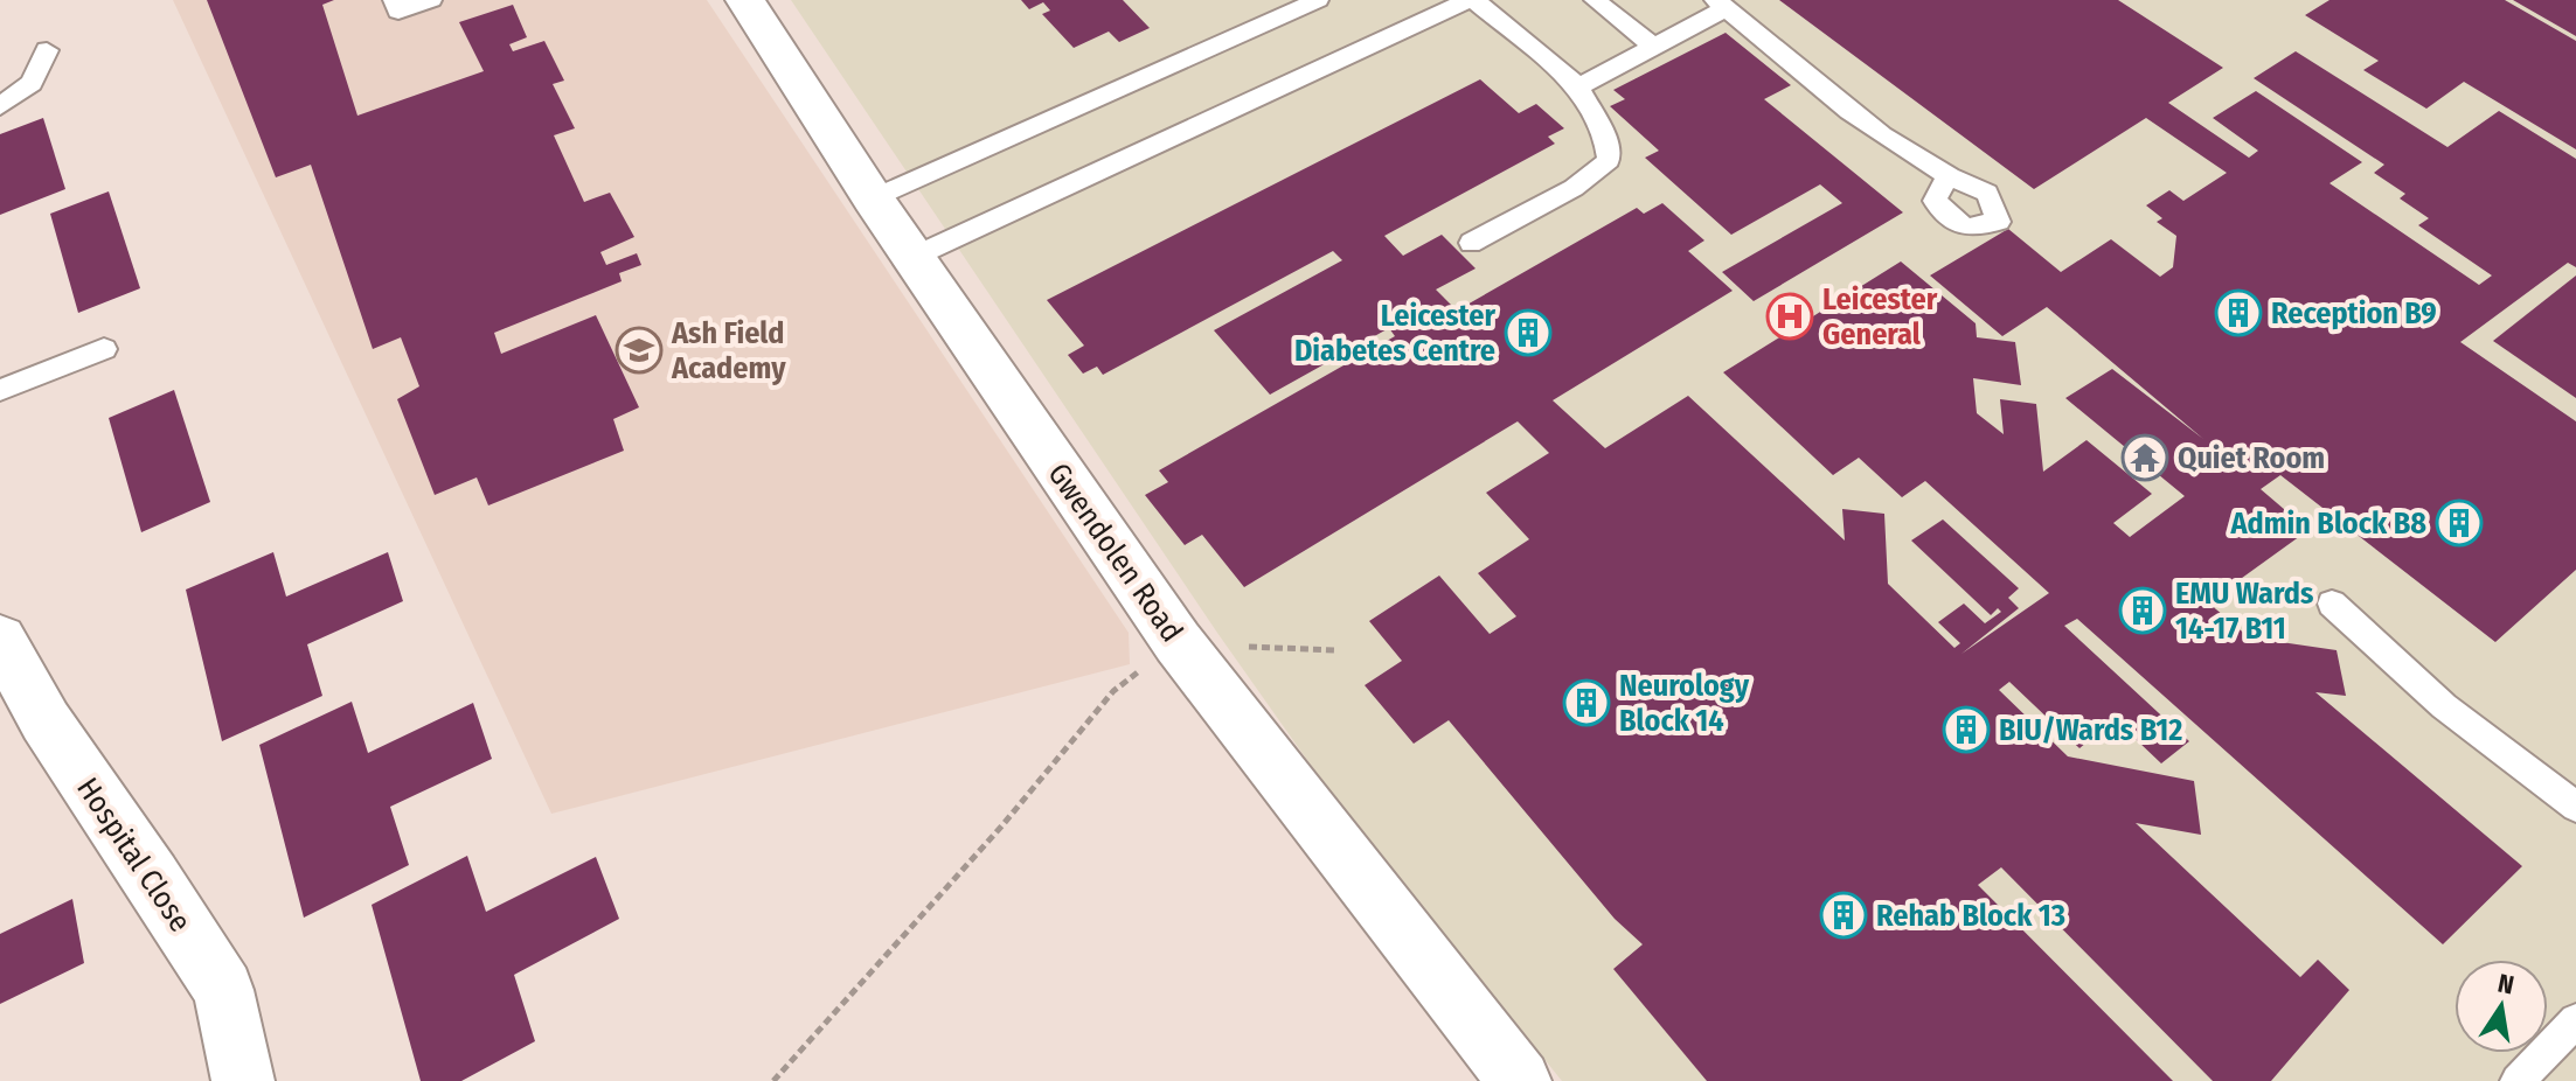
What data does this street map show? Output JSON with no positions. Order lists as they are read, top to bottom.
{
  "streets": {
    "street": ["Gwendolen Road", "Hospital Close"]
  },
  "places": {
    "building": [
      "Reception B9",
      "Leicester Diabetes Centre",
      "Admin Block B8",
      "EMU Wards 14-17 B11",
      "Neurology Block 14",
      "BIU/Wards B12",
      "Rehab Block 13"
    ],
    "hospital": ["Leicester General"],
    "school or university": ["Ash Field Academy"],
    "temple": ["Quiet Room"]
  },
  "north": "top"
}
